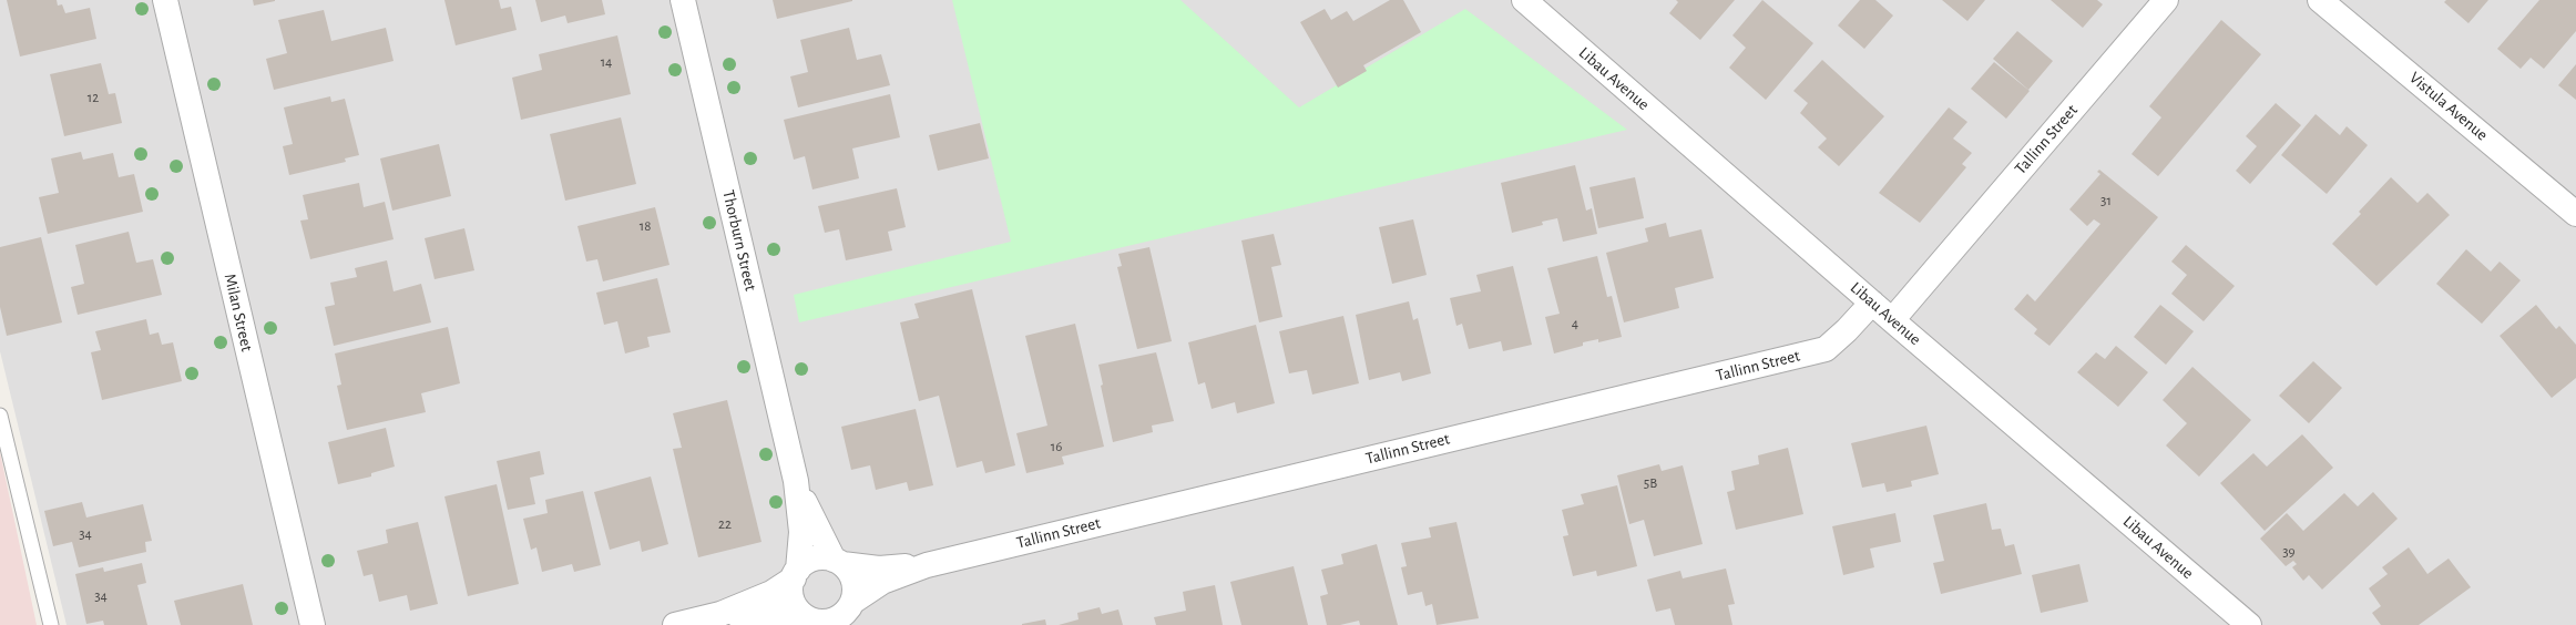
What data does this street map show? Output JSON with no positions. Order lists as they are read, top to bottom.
{
  "streets": {
    "street": [
      "Libau Avenue",
      "Vistula Avenue",
      "Tallinn Street",
      "Thorburn Street",
      "Milan Street"
    ]
  },
  "crossings": [
    ["Libau Avenue", "Tallinn Street"],
    ["Tallinn Street", "Thorburn Street"]
  ],
  "house_numbers": [
    "14",
    "12",
    "31",
    "18",
    "4",
    "16",
    "5B",
    "22",
    "34",
    "39",
    "34"
  ]
}
